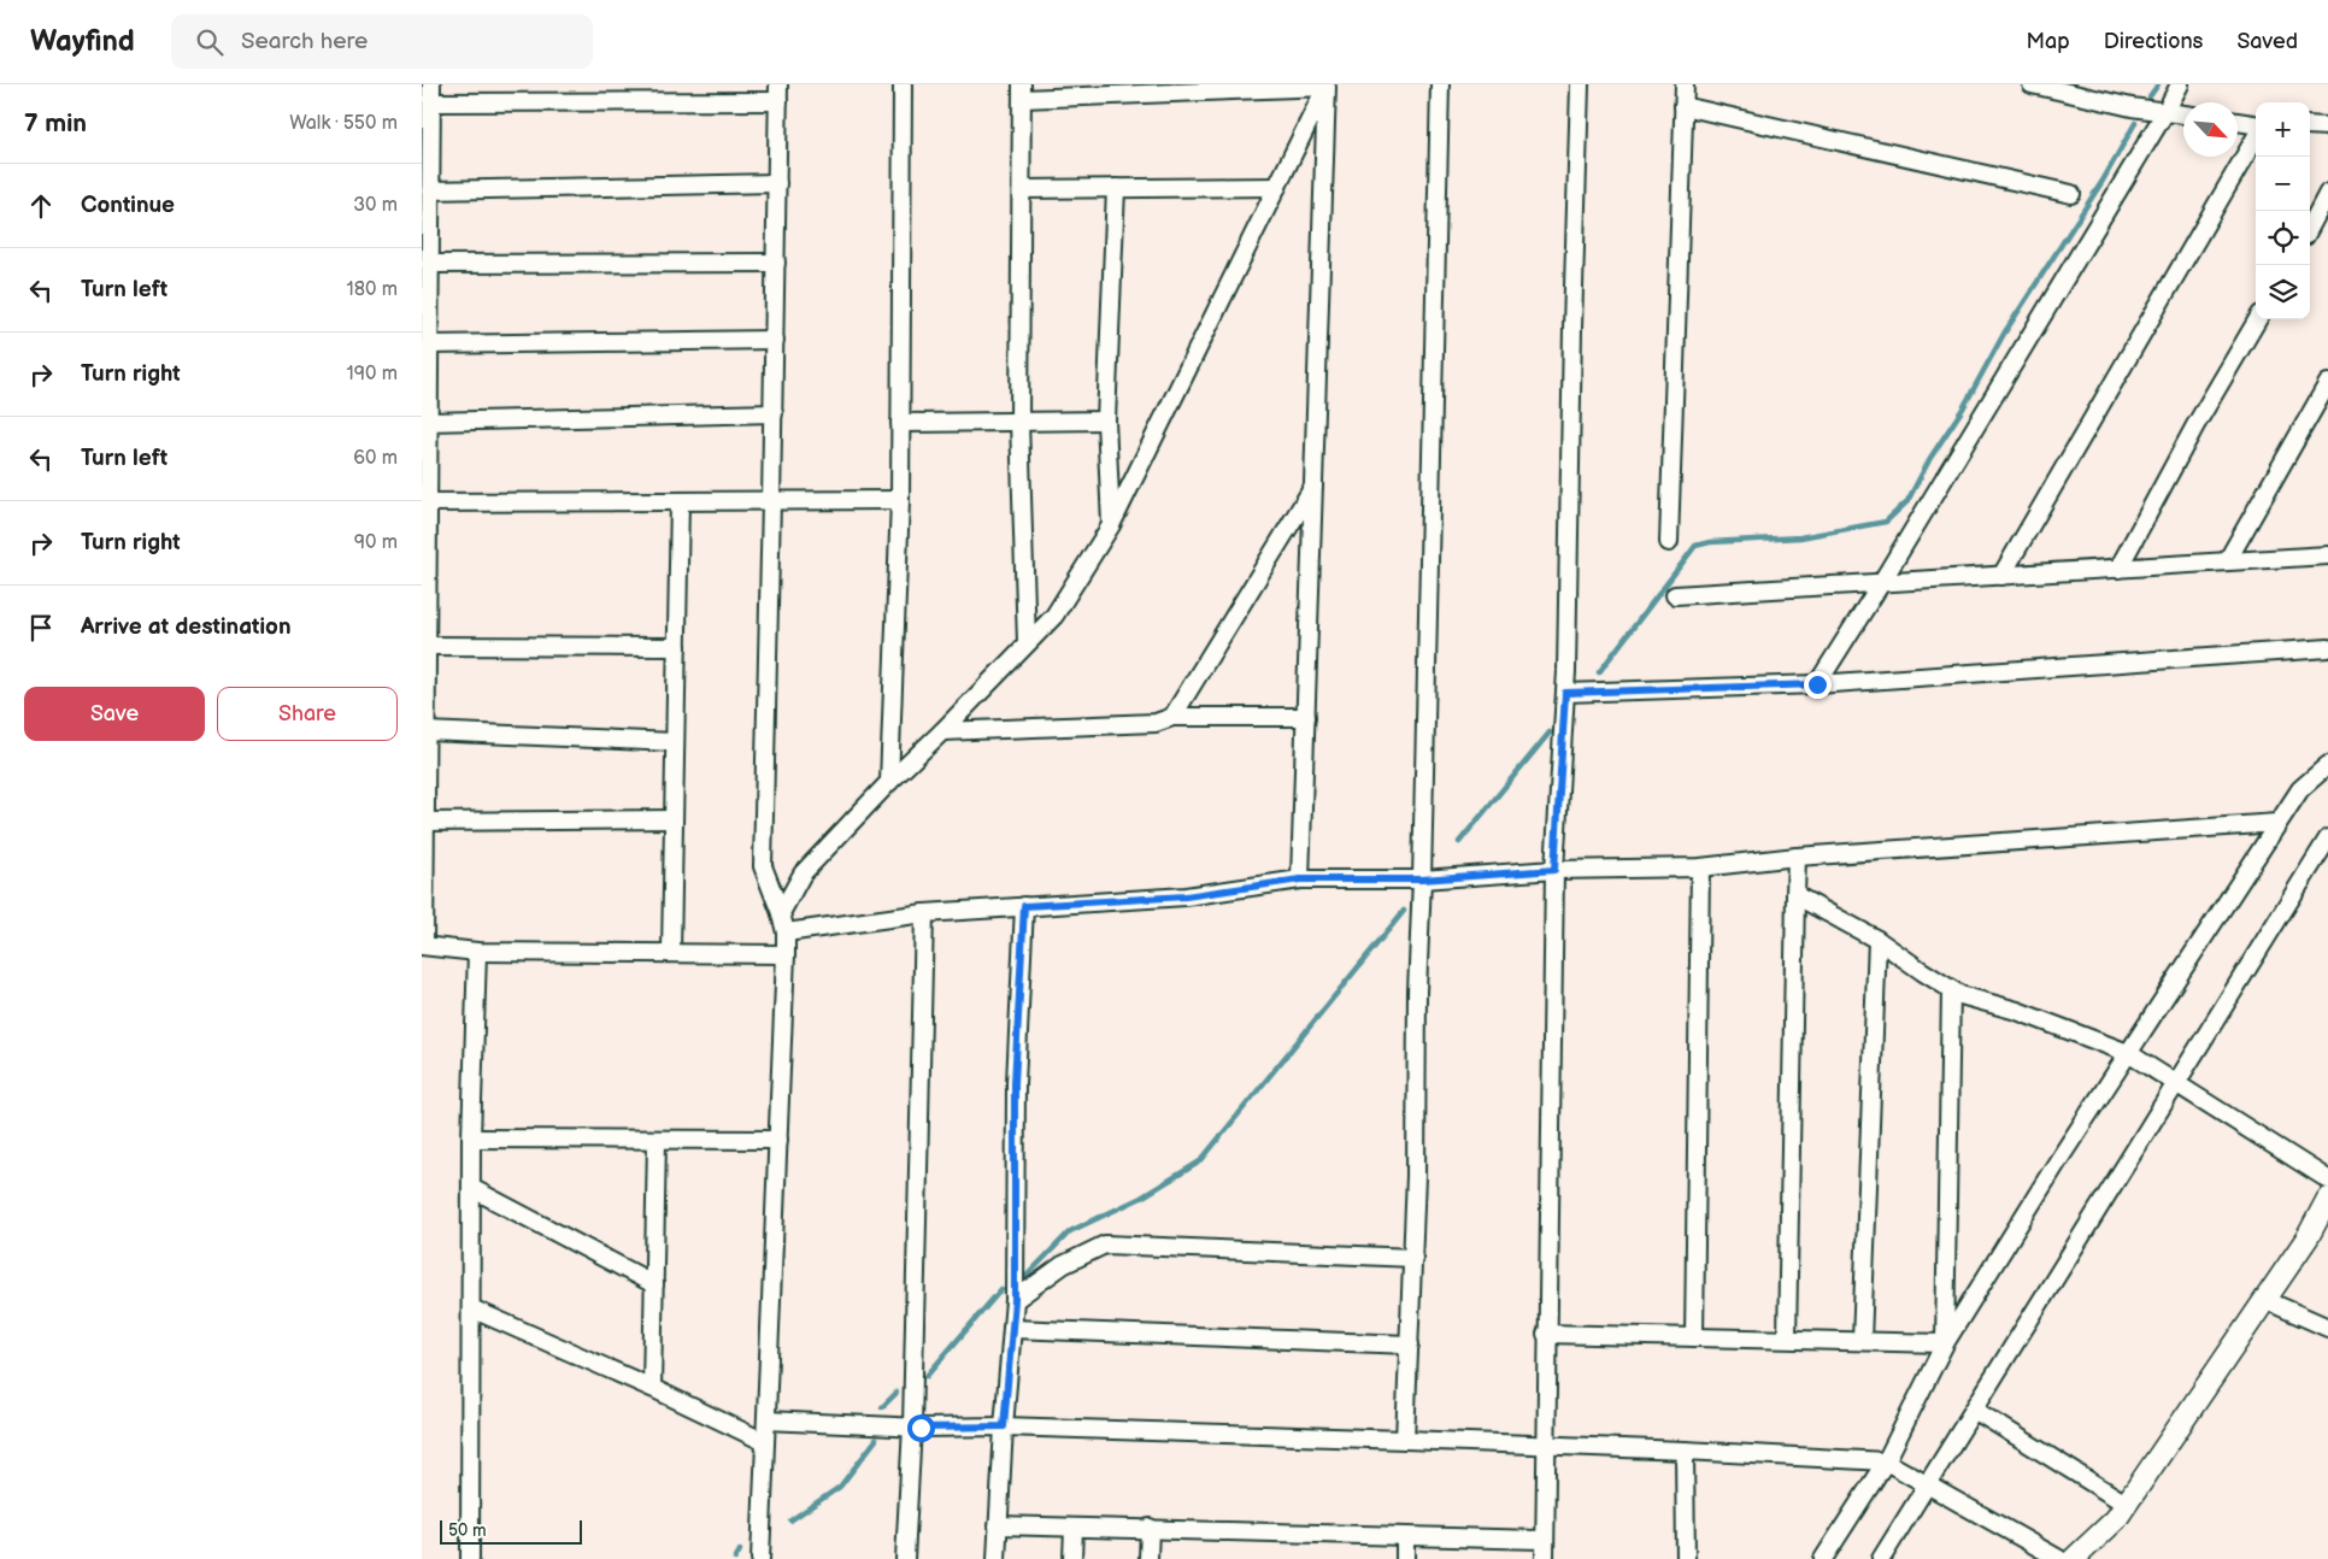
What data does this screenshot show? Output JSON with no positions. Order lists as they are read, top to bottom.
{
  "scale_bar": "50 m",
  "north": "bottom right",
  "page": {
    "header": "Wayfind",
    "search": "Search here",
    "nav": ["Map", "Directions", "Saved"],
    "heading": ["7 min", "Walk · 550 m"],
    "map_buttons": ["+", "−"],
    "list": [
      ["Continue", "30 m"],
      ["Turn left", "180 m"],
      ["Turn right", "190 m"],
      ["Turn left", "60 m"],
      ["Turn right", "90 m"],
      "Arrive at destination"
    ],
    "buttons": ["Save", "Share"],
    "scale": "50 m"
  }
}
